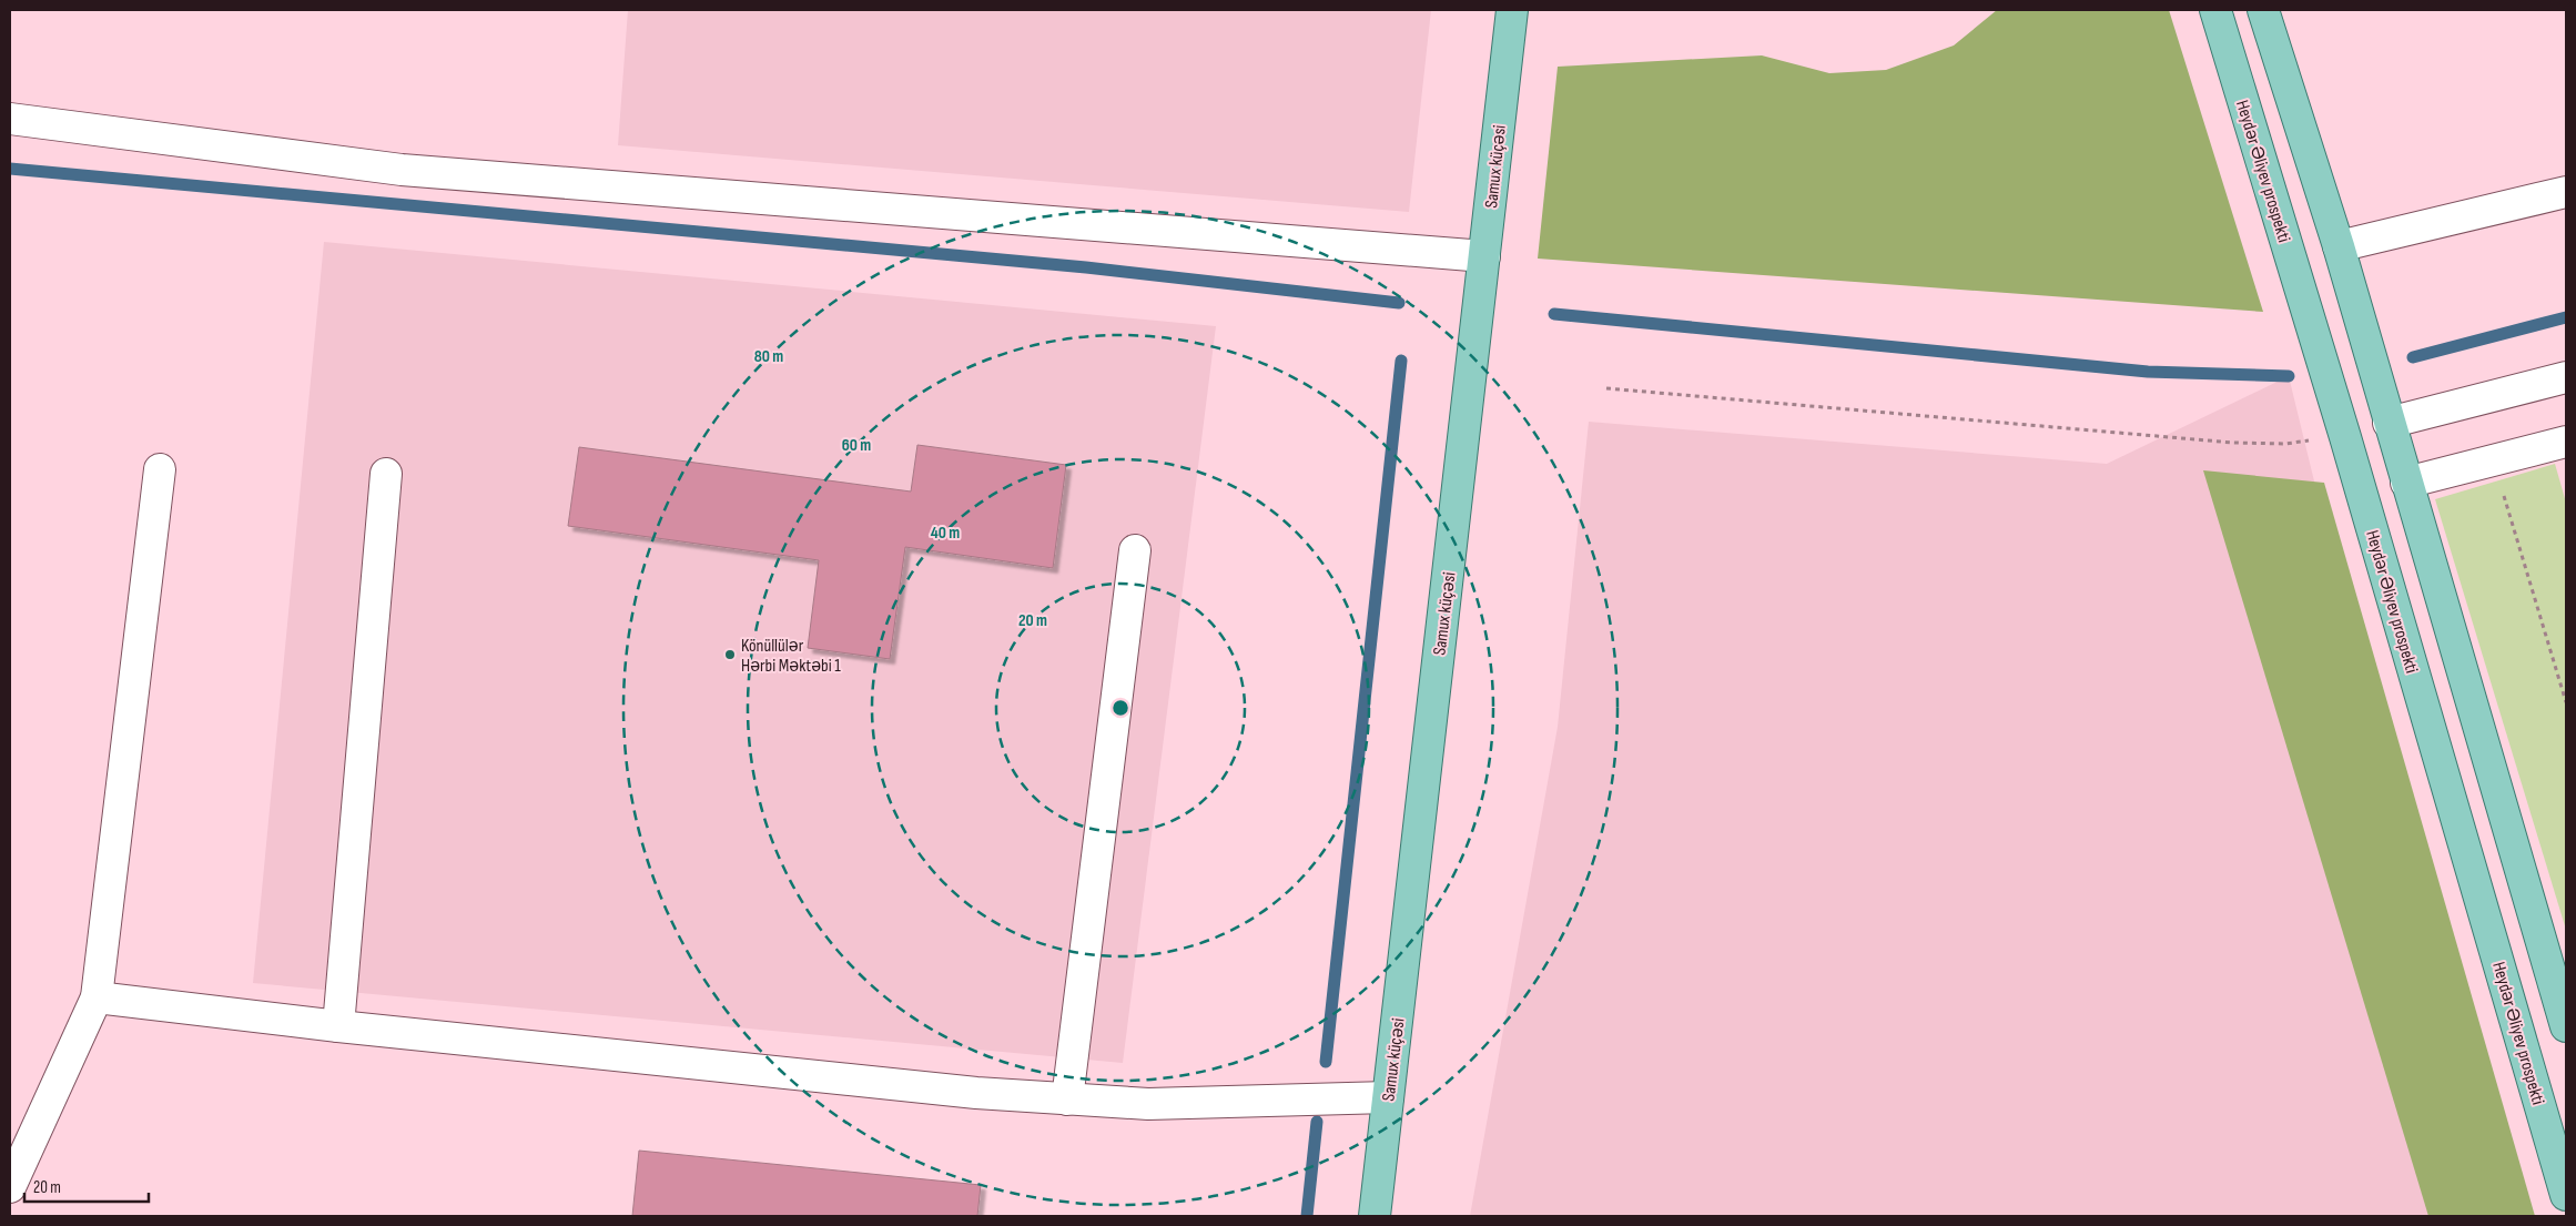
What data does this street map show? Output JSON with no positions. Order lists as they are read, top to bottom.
{
  "streets": {
    "main road": ["Samux küçəsi", "Heydər Əliyev prospekti"]
  },
  "places": ["Könüllülər Hərbi Məktəbi 1"],
  "scale_bar": "20 m",
  "rings": [
    "80 m",
    "60 m",
    "40 m",
    "20 m"
  ]
}
